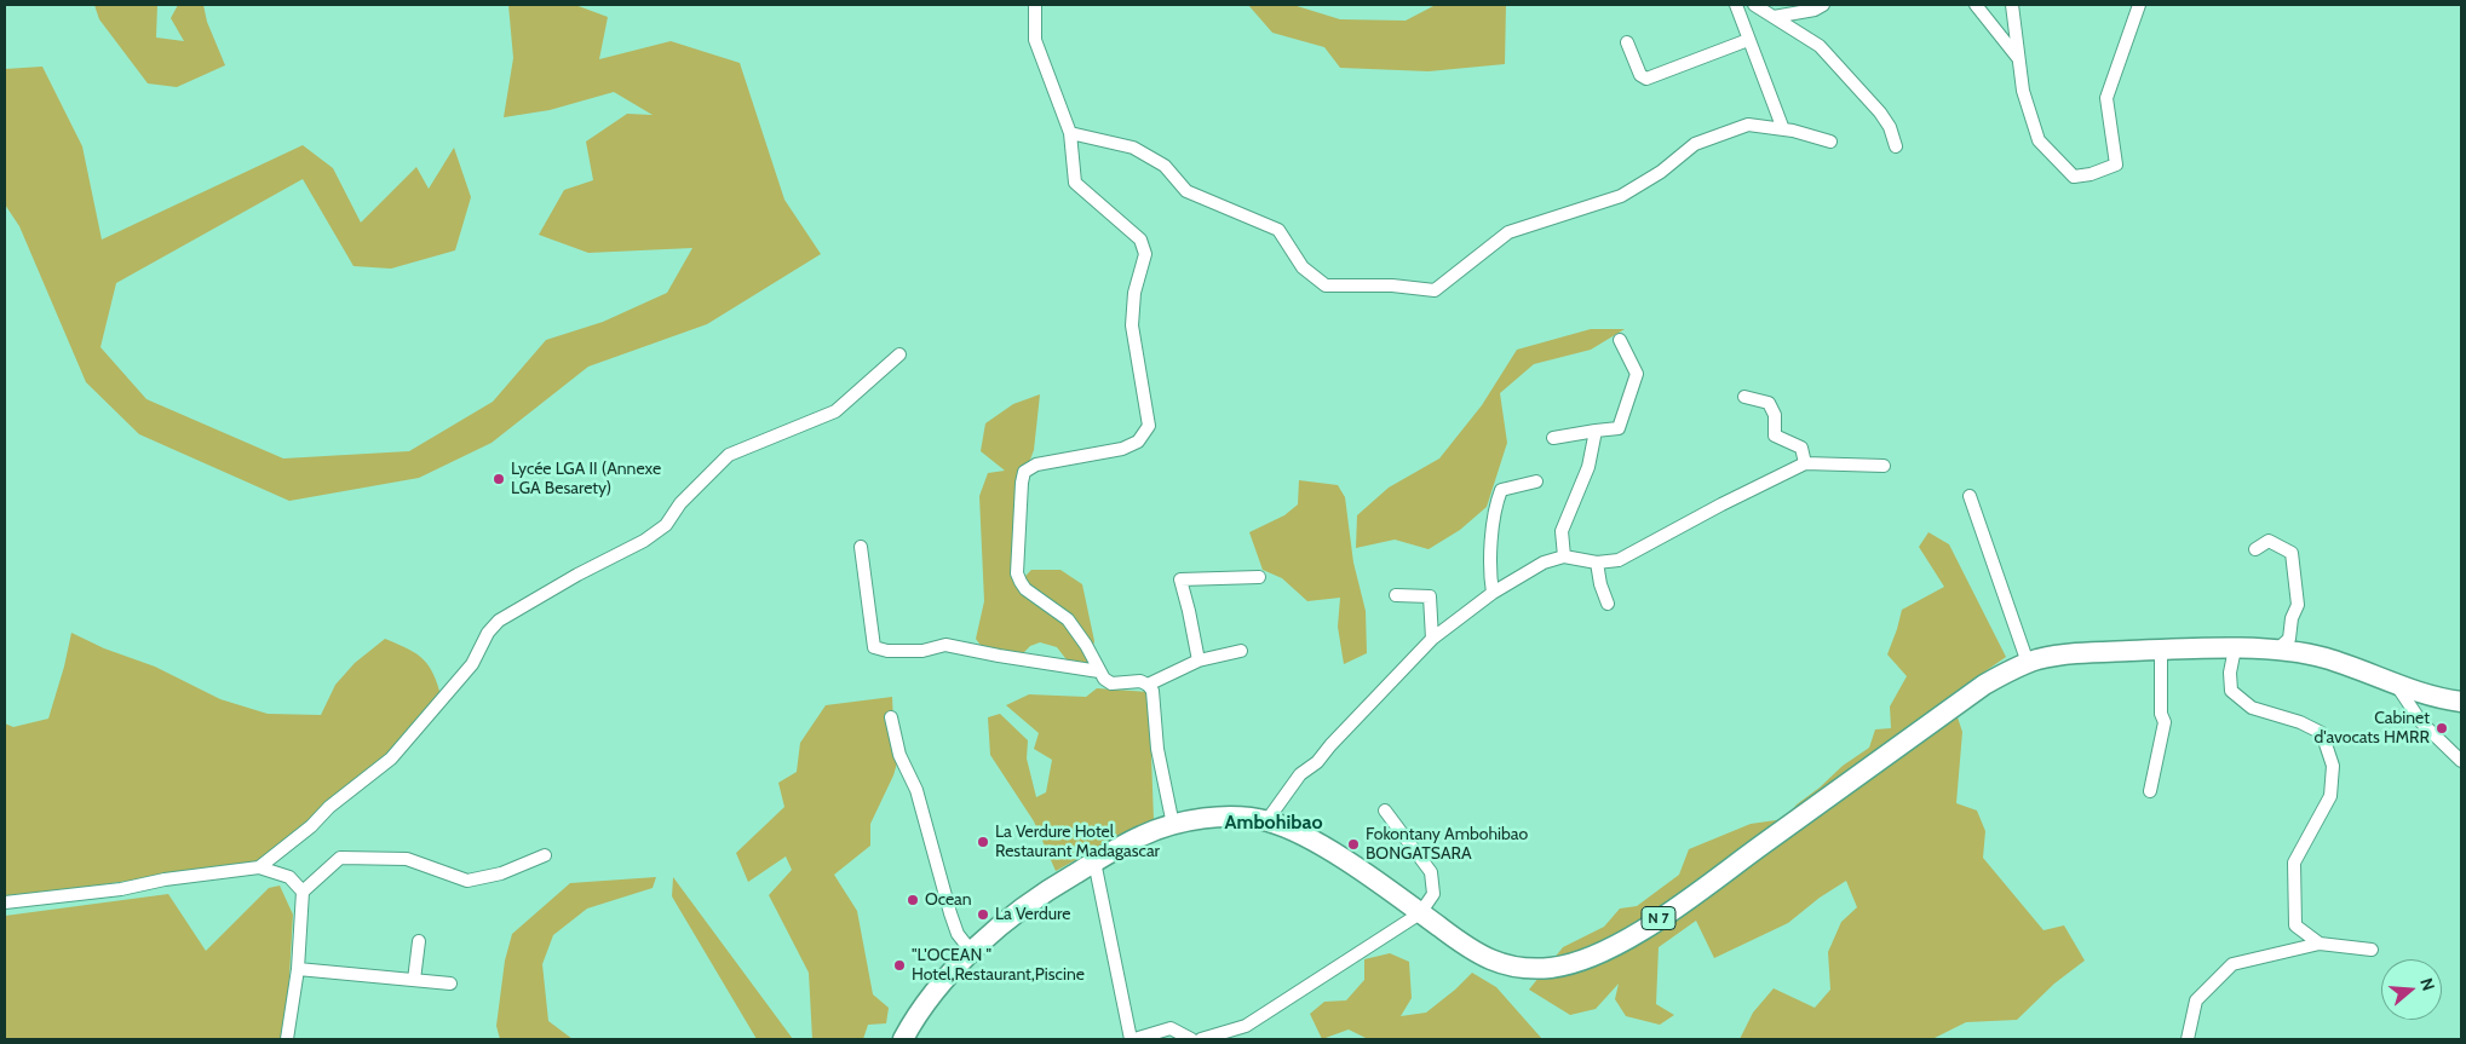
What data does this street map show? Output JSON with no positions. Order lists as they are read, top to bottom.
{
  "streets": {
    "main road": ["N 7"]
  },
  "districts": ["Ambohibao"],
  "places": [
    "Lycée LGA II (Annexe LGA Besarety)",
    "Cabinet d'avocats HMRR",
    "La Verdure Hotel Restaurant Madagascar",
    "Fokontany Ambohibao BONGATSARA",
    "Ocean",
    "La Verdure",
    "\"L'OCEAN \" Hotel,Restaurant,Piscine"
  ],
  "north": "right"
}
